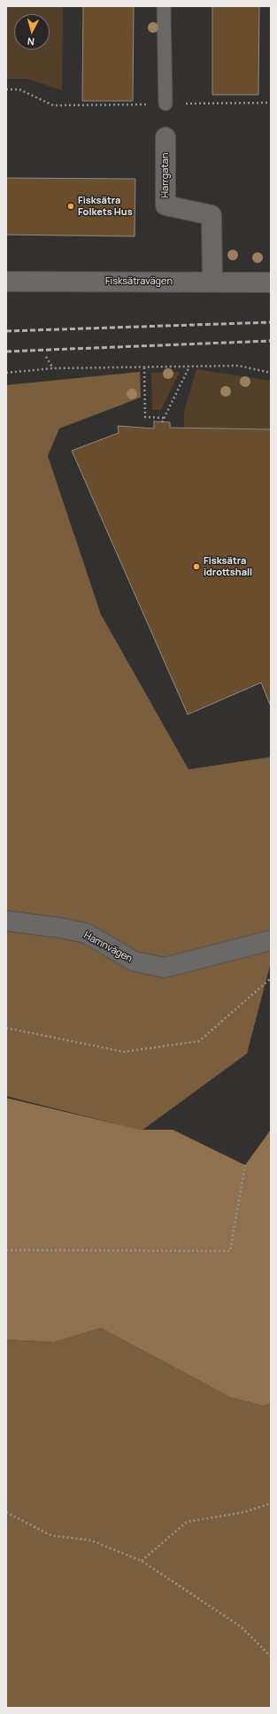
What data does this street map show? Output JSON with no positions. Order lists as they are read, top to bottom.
{
  "streets": {
    "street": ["Harrgatan", "Fisksätravägen", "Hamnvägen"]
  },
  "crossings": [
    ["Harrgatan", "Fisksätravägen"]
  ],
  "places": ["Fisksätra Folkets Hus", "Fisksätra idrottshall"],
  "north": "bottom"
}
